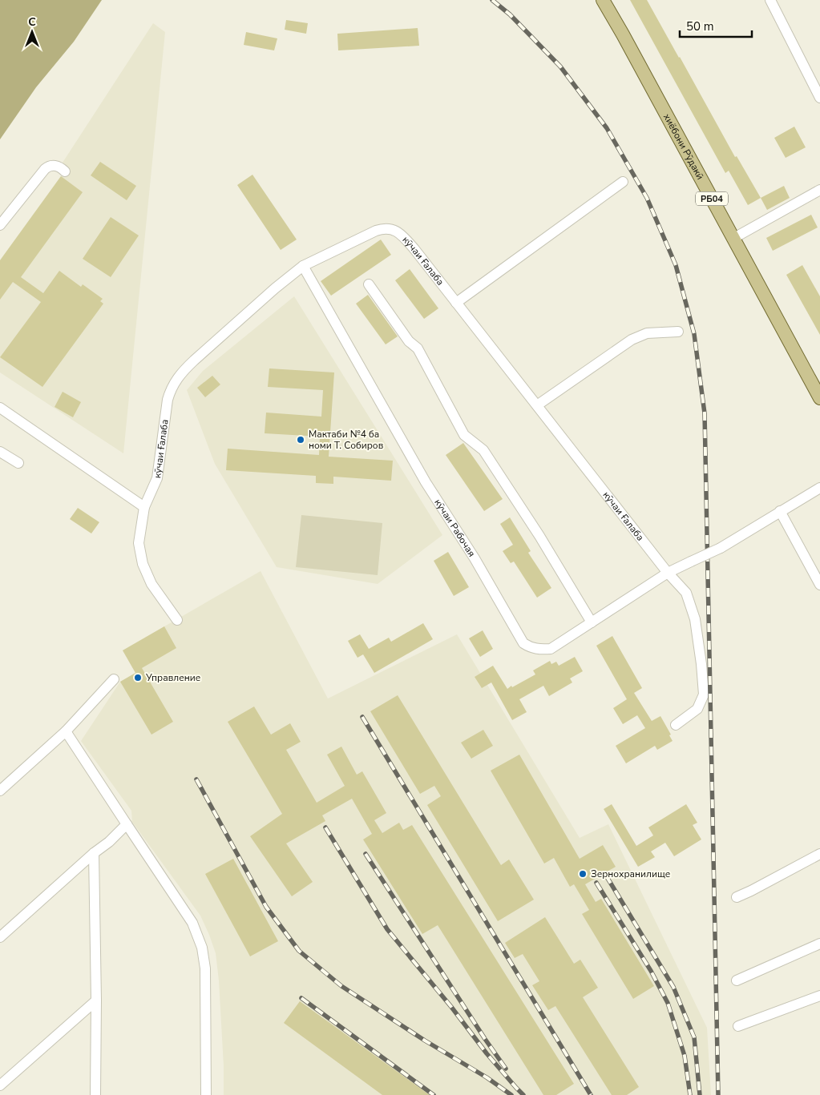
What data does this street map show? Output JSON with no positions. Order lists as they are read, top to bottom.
{
  "streets": {
    "main road": ["хиёбони Рӯдакӣ", "РБ04"],
    "street": ["кӯчаи Ғалаба", "кӯчаи Рабочая"]
  },
  "crossings": [
    ["кӯчаи Ғалаба", "кӯчаи Рабочая"]
  ],
  "places": ["Мактаби №4 ба номи Т. Собиров", "Управление", "Зернохранилище"],
  "scale_bar": "50 m",
  "north": "top"
}
